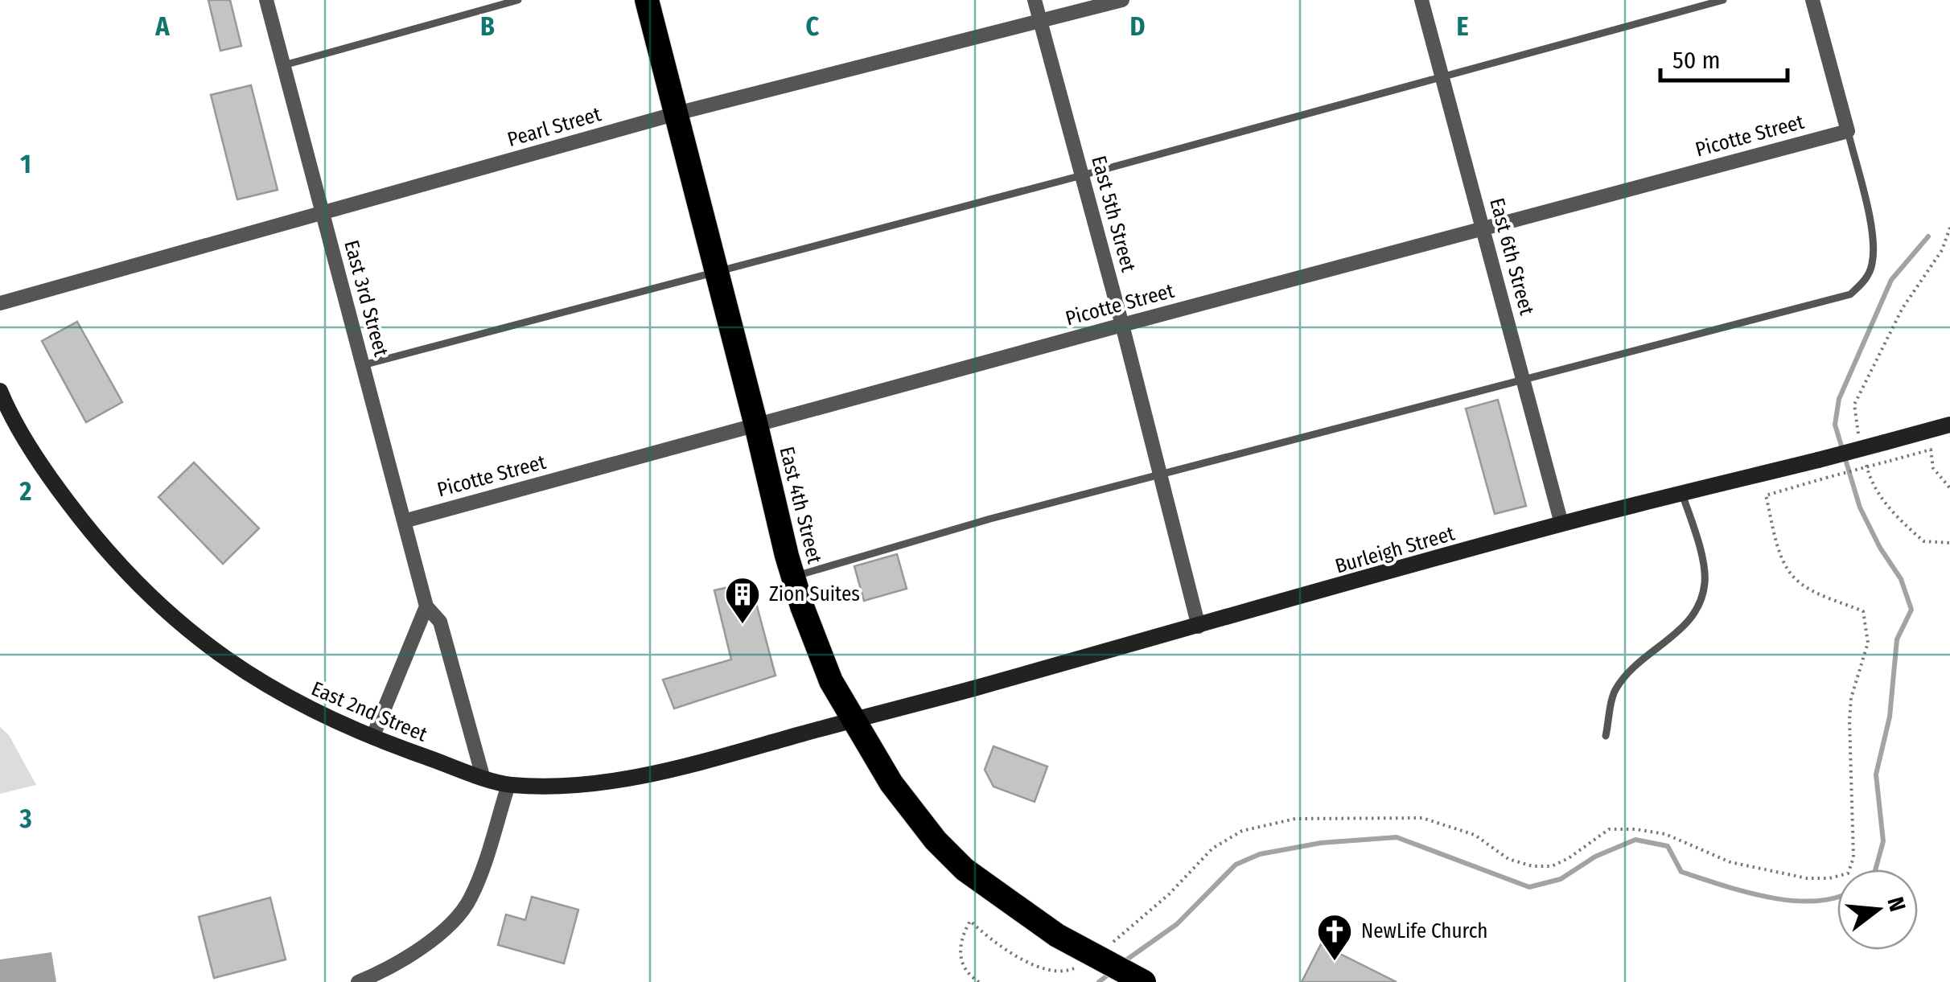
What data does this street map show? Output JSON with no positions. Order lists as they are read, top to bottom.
{
  "streets": {
    "highway": ["East 4th Street"],
    "street": [
      "Pearl Street",
      "Picotte Street",
      "East 5th Street",
      "East 6th Street",
      "East 3rd Street",
      "Burleigh Street",
      "East 2nd Street"
    ]
  },
  "crossings": [
    ["Pearl Street", "East 5th Street"],
    ["Pearl Street", "East 3rd Street"],
    ["Pearl Street", "East 4th Street"],
    ["Picotte Street", "East 5th Street"],
    ["Picotte Street", "East 6th Street"],
    ["Picotte Street", "East 3rd Street"],
    ["Picotte Street", "East 4th Street"],
    ["East 5th Street", "Burleigh Street"],
    ["East 6th Street", "Burleigh Street"],
    ["East 3rd Street", "East 2nd Street"],
    ["East 4th Street", "Burleigh Street"],
    ["East 4th Street", "East 2nd Street"],
    ["Burleigh Street", "East 2nd Street"]
  ],
  "places": {
    "building": ["Zion Suites"],
    "church": ["NewLife Church"]
  },
  "scale_bar": "50 m",
  "north": "right",
  "grid": {
    "columns": [
      "A",
      "B",
      "C",
      "D",
      "E"
    ],
    "rows": ["1", "2", "3"]
  }
}
